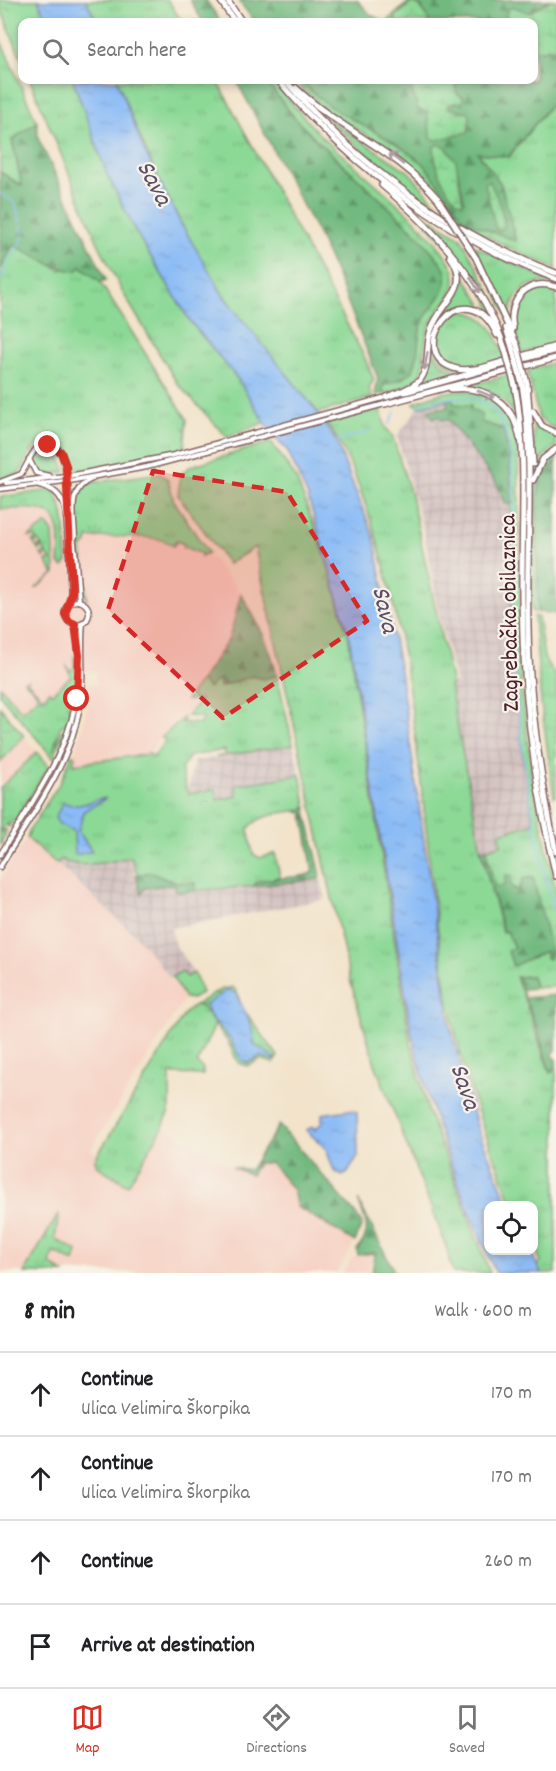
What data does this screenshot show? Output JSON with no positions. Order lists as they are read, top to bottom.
{
  "streets": {
    "highway": ["Zagrebačka obilaznica"]
  },
  "water": ["Sava"],
  "page": {
    "search": "Search here",
    "heading": ["8 min", "Walk · 600 m"],
    "list": [
      ["Continue", "Ulica Velimira Škorpika", "170 m"],
      ["Continue", "Ulica Velimira Škorpika", "170 m"],
      ["Continue", "260 m"],
      "Arrive at destination"
    ],
    "nav": ["Map", "Directions", "Saved"]
  }
}
